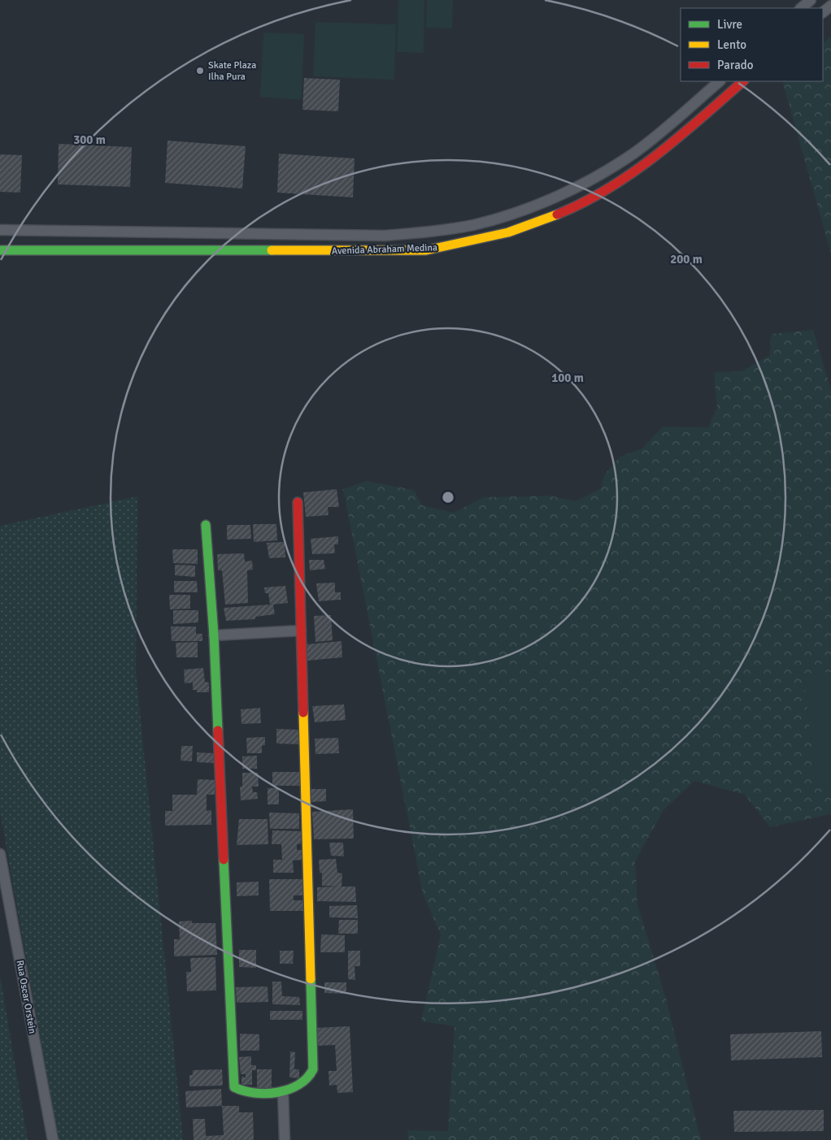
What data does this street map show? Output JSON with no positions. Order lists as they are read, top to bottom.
{
  "streets": {
    "street": ["Avenida Abraham Medina", "Rua Oscar Orstein"]
  },
  "places": ["Skate Plaza Ilha Pura"],
  "legend": ["Livre", "Lento", "Parado"],
  "rings": ["300 m", "200 m", "100 m"]
}
